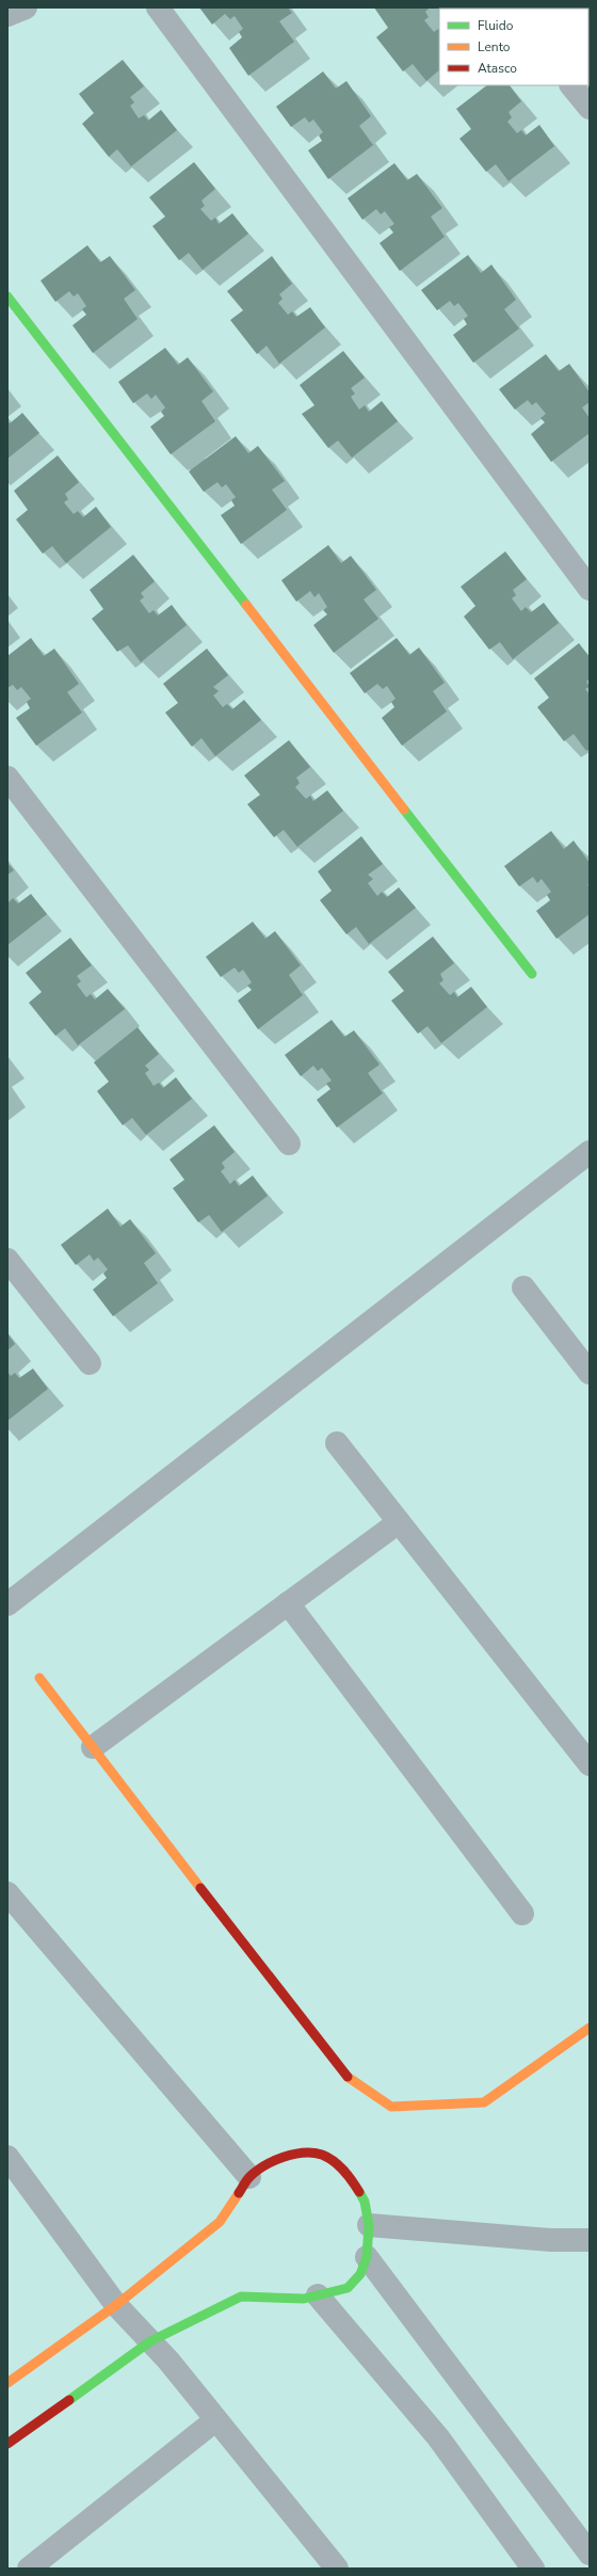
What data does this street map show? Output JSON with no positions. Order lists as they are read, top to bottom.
{
  "legend": ["Fluido", "Lento", "Atasco"]
}
